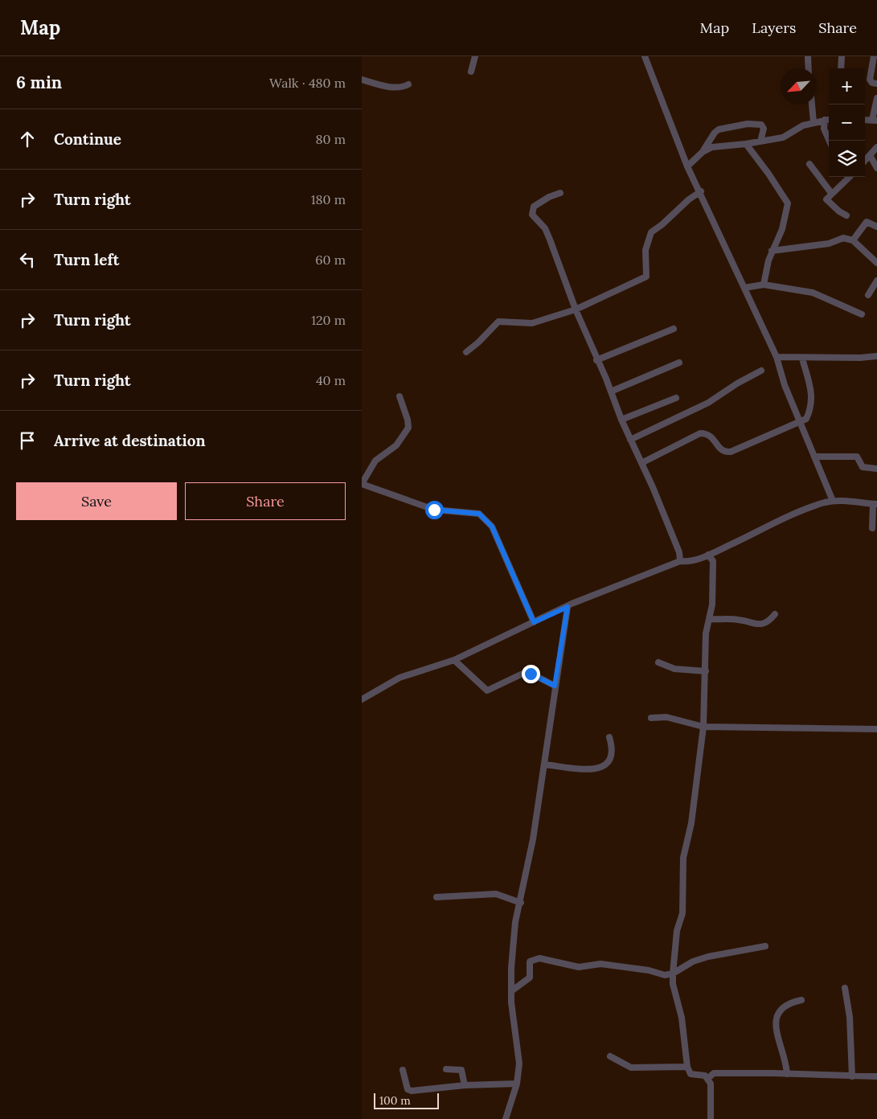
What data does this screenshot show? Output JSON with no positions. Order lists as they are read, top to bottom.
{
  "scale_bar": "100 m",
  "north": "bottom left",
  "page": {
    "header": "Map",
    "nav": ["Map", "Layers", "Share"],
    "heading": ["6 min", "Walk · 480 m"],
    "map_buttons": ["+", "−"],
    "list": [
      ["Continue", "80 m"],
      ["Turn right", "180 m"],
      ["Turn left", "60 m"],
      ["Turn right", "120 m"],
      ["Turn right", "40 m"],
      "Arrive at destination"
    ],
    "buttons": ["Save", "Share"],
    "scale": "100 m"
  }
}
